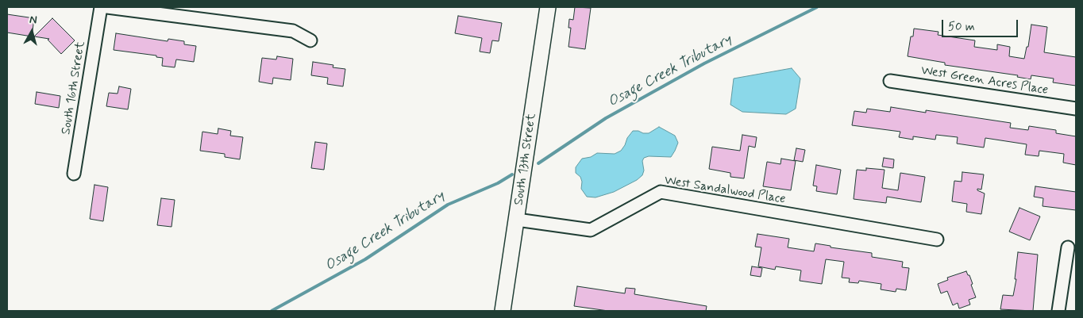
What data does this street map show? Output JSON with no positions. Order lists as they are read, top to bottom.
{
  "streets": {
    "street": [
      "West Green Acres Place",
      "South 16th Street",
      "South 13th Street",
      "West Sandalwood Place"
    ]
  },
  "crossings": [
    ["South 13th Street", "West Sandalwood Place"]
  ],
  "water": ["Osage Creek Tributary"],
  "scale_bar": "50 m",
  "north": "top"
}
